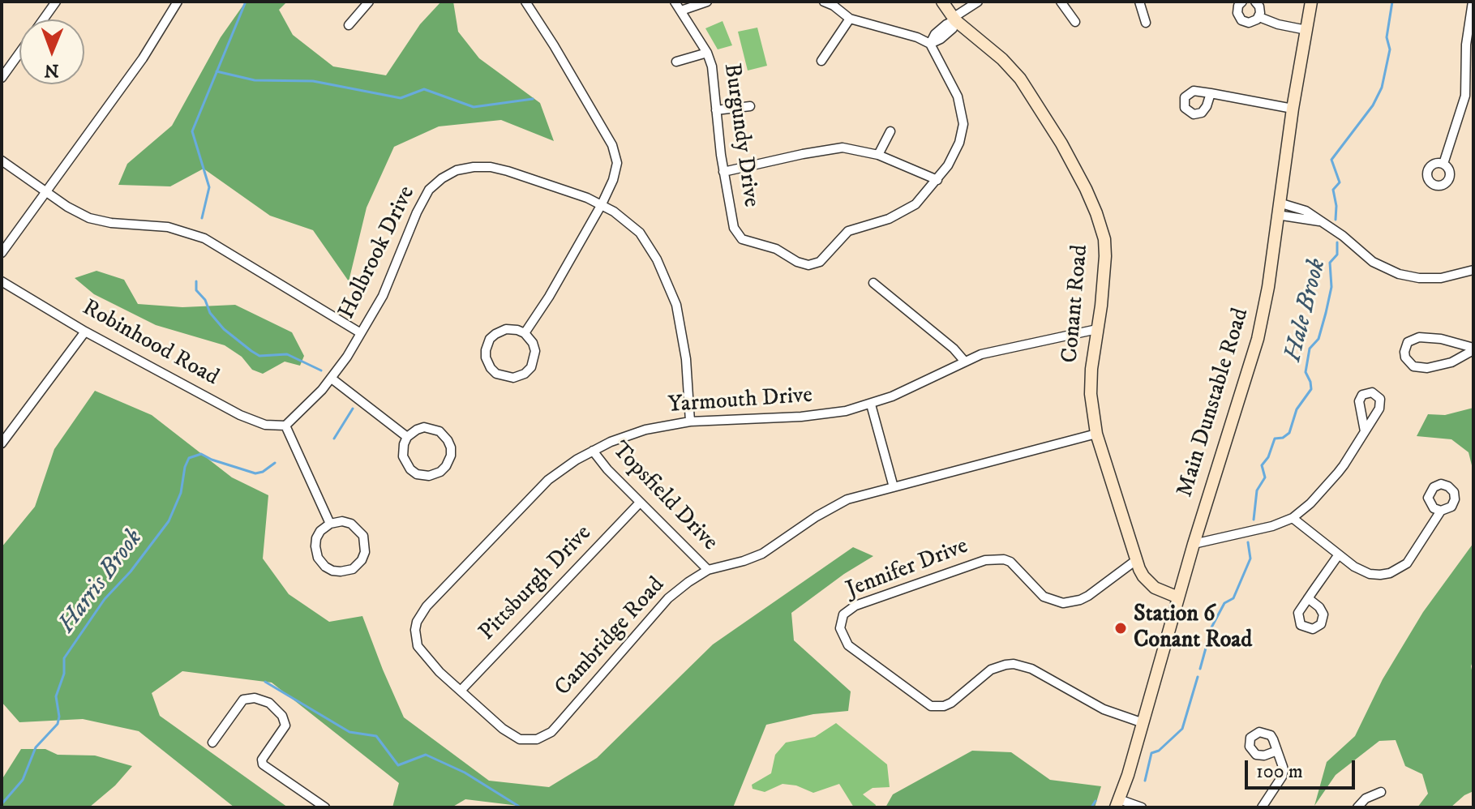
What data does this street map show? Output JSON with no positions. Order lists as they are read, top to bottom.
{
  "streets": {
    "main road": ["Conant Road", "Main Dunstable Road"],
    "street": [
      "Burgundy Drive",
      "Holbrook Drive",
      "Robinhood Road",
      "Yarmouth Drive",
      "Topsfield Drive",
      "Jennifer Drive",
      "Pittsburgh Drive",
      "Cambridge Road"
    ]
  },
  "crossings": [
    ["Holbrook Drive", "Robinhood Road"],
    ["Holbrook Drive", "Yarmouth Drive"],
    ["Conant Road", "Yarmouth Drive"],
    ["Conant Road", "Main Dunstable Road"],
    ["Conant Road", "Jennifer Drive"],
    ["Conant Road", "Cambridge Road"],
    ["Yarmouth Drive", "Topsfield Drive"],
    ["Yarmouth Drive", "Pittsburgh Drive"],
    ["Yarmouth Drive", "Cambridge Road"],
    ["Main Dunstable Road", "Jennifer Drive"],
    ["Topsfield Drive", "Pittsburgh Drive"],
    ["Topsfield Drive", "Cambridge Road"],
    ["Pittsburgh Drive", "Cambridge Road"]
  ],
  "water": ["Hale Brook", "Harris Brook"],
  "places": ["Station 6 Conant Road"],
  "scale_bar": "100 m",
  "north": "bottom"
}
